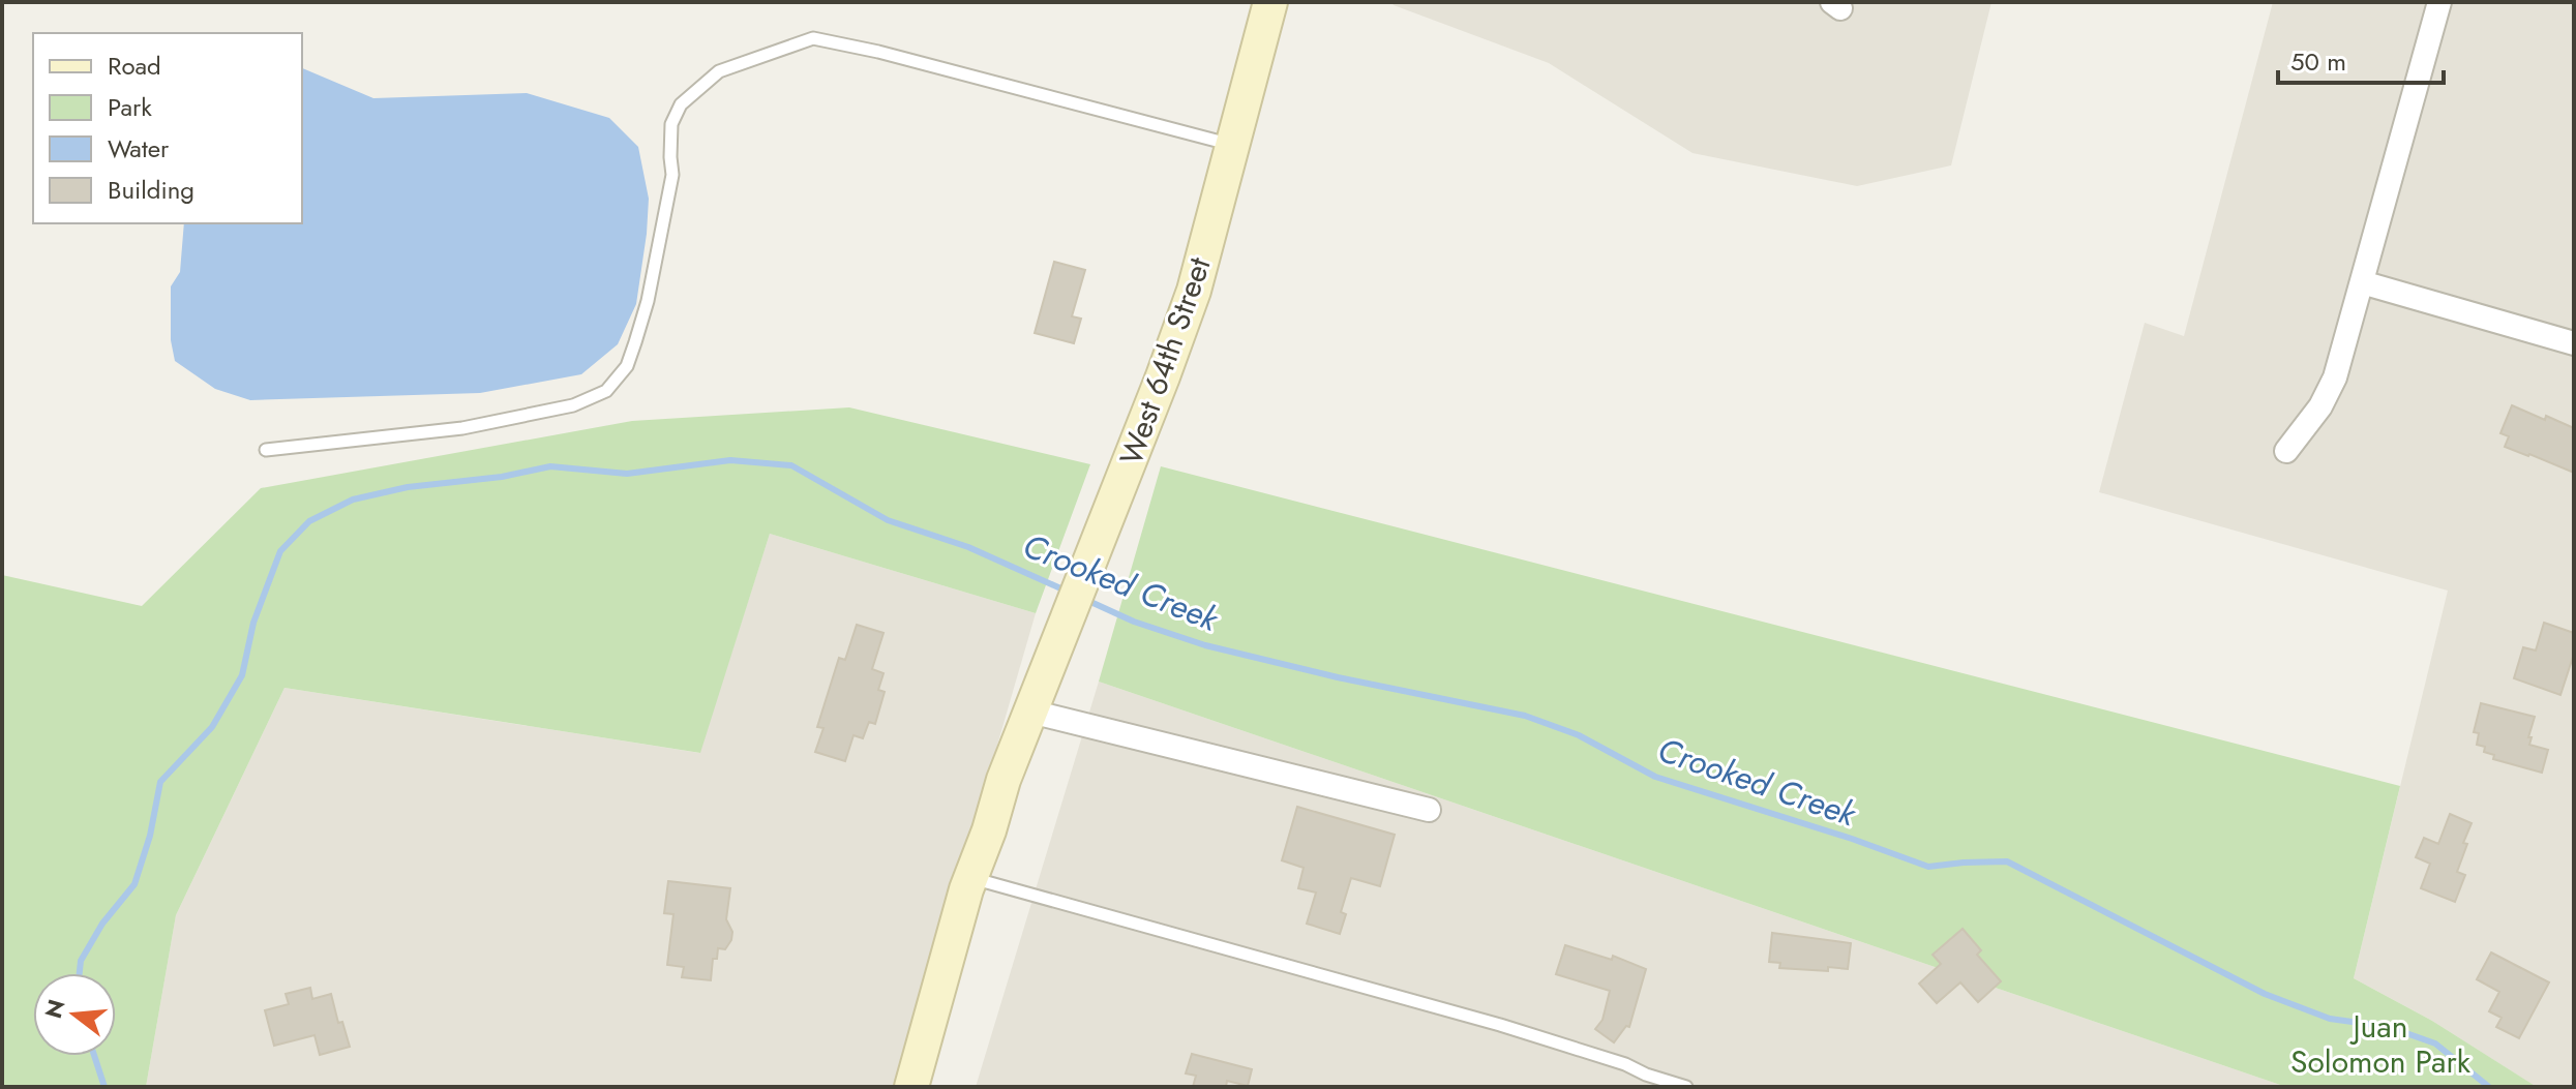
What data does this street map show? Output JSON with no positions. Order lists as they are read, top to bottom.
{
  "streets": {
    "street": ["West 64th Street"]
  },
  "water": ["Crooked Creek"],
  "parks": ["Juan Solomon Park"],
  "legend": [
    "Road",
    "Park",
    "Water",
    "Building"
  ],
  "scale_bar": "50 m",
  "north": "left"
}
